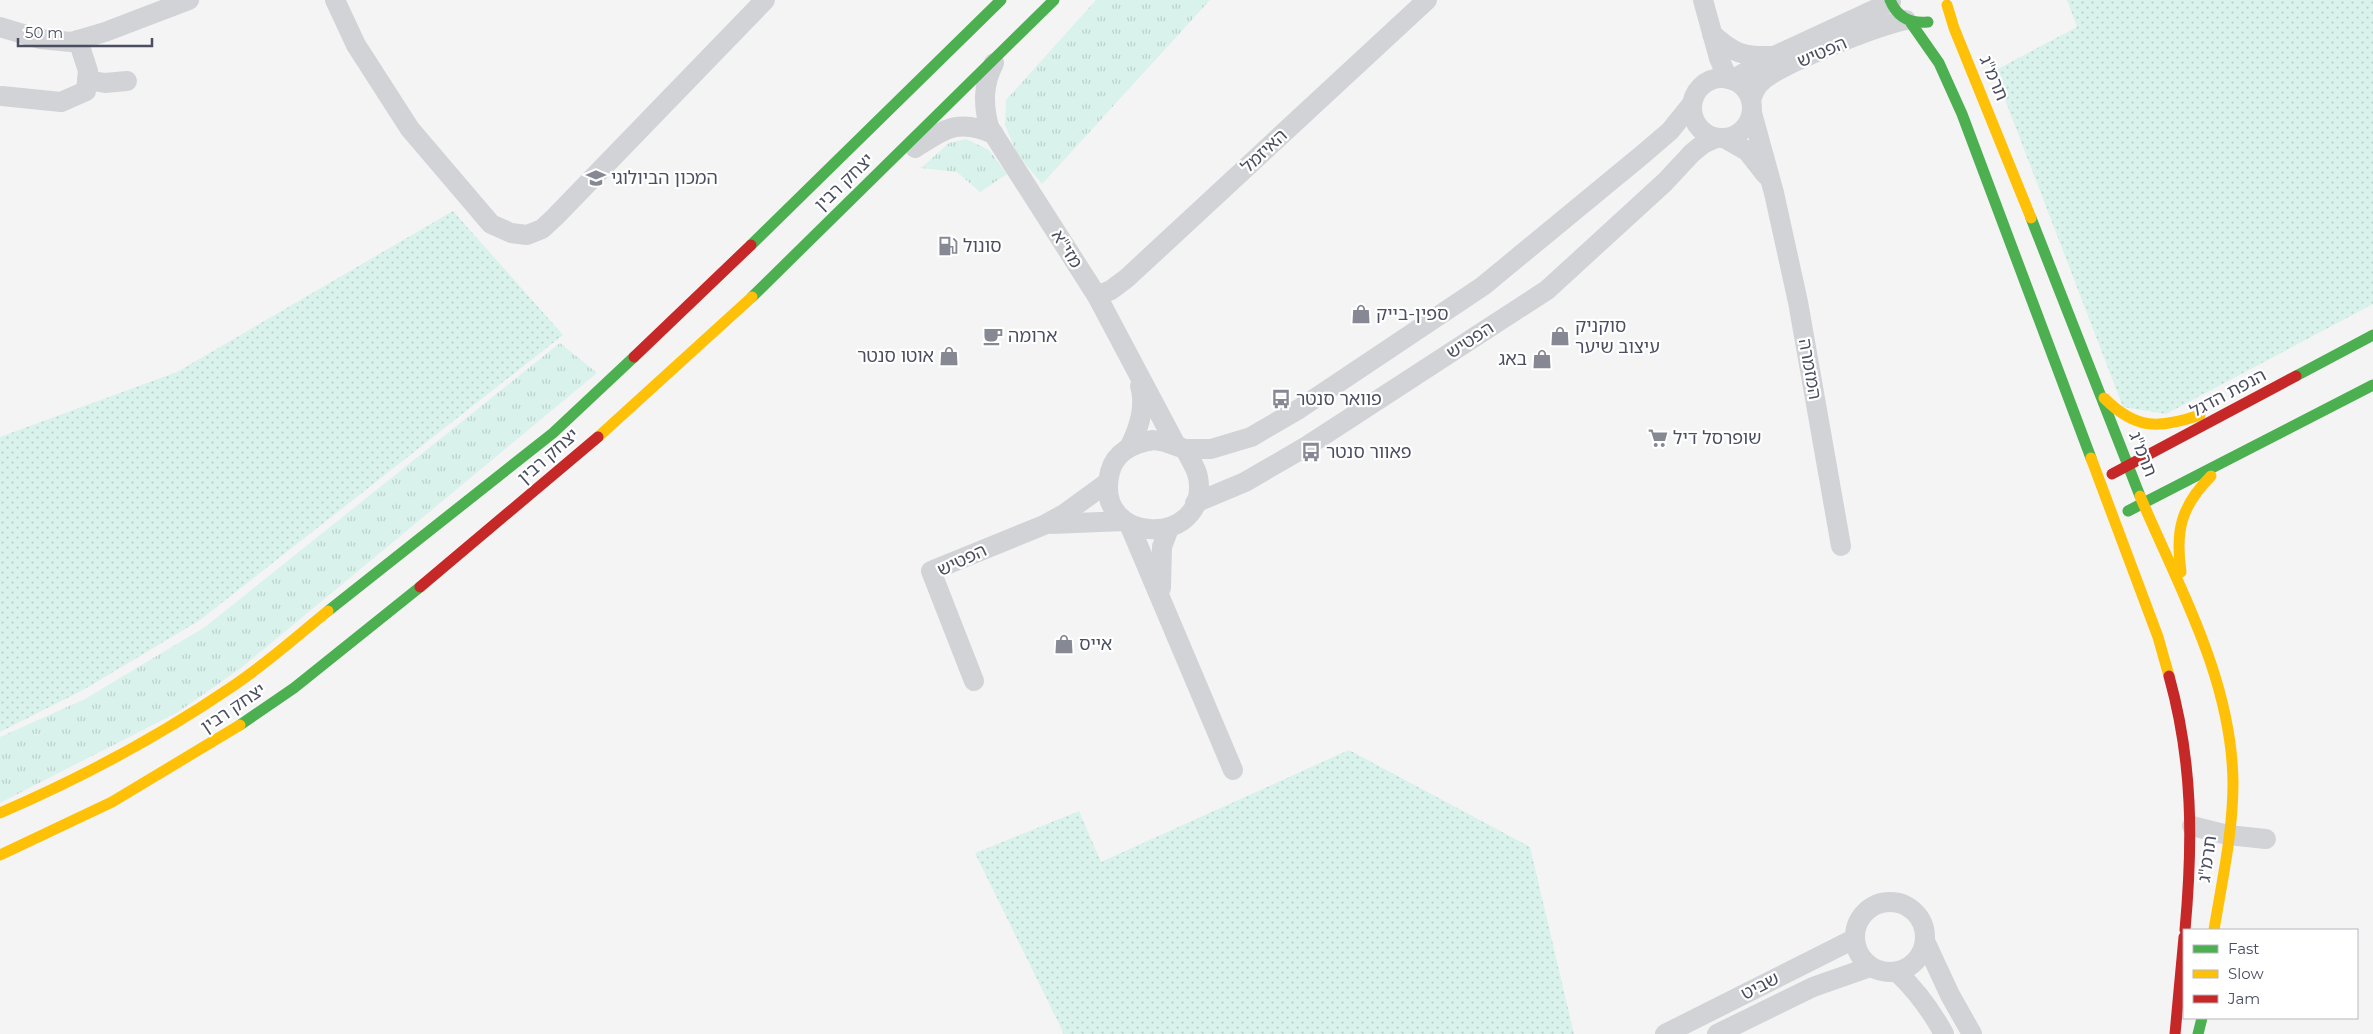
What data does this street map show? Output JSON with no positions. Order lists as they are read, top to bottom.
{
  "streets": {
    "main road": ["תרמ\"ג", "יצחק רבין", "הנפת הדגל"],
    "street": [
      "הפטיש",
      "האיזמל",
      "מזי\"א",
      "המזמרה",
      "שביט"
    ]
  },
  "crossings": [
    ["הפטיש", "תרמ\"ג"],
    ["הפטיש", "מזי\"א"],
    ["הפטיש", "המזמרה"],
    ["תרמ\"ג", "הנפת הדגל"],
    ["האיזמל", "מזי\"א"],
    ["יצחק רבין", "מזי\"א"]
  ],
  "places": {
    "school or university": ["המכון הביולוגי"],
    "fuel station": ["סונול"],
    "shop": [
      "ספין-בייק",
      "סוקניק עיצוב שיער",
      "אוטו סנטר",
      "באג",
      "אייס"
    ],
    "cafe": ["ארומה"],
    "bus stop": ["פוואר סנטר", "פאוור סנטר"],
    "supermarket": ["שופרסל דיל"]
  },
  "legend": ["Fast", "Slow", "Jam"],
  "scale_bar": "50 m"
}
